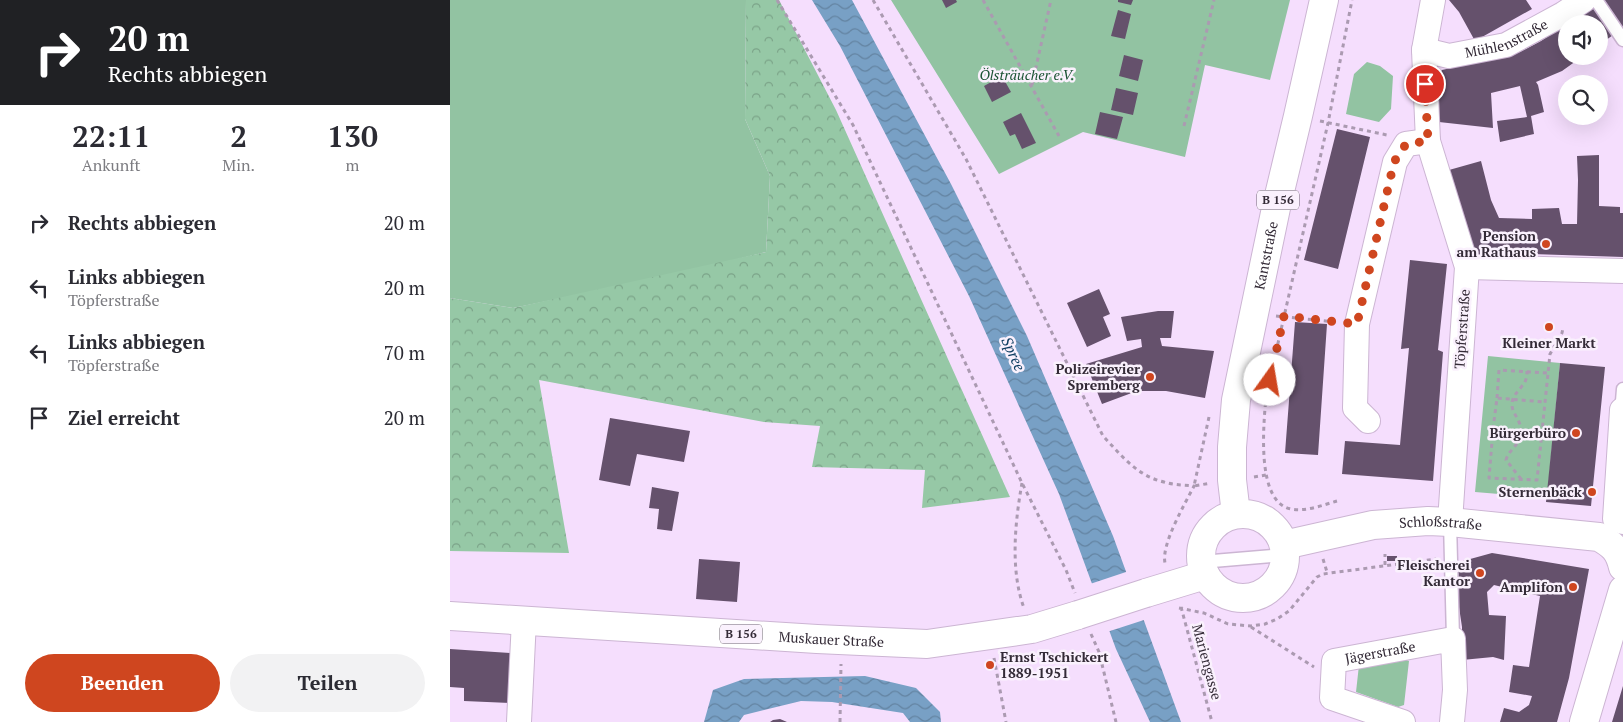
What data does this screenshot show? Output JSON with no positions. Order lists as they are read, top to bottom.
{
  "streets": {
    "main road": [
      "B 156",
      "Kantstraße",
      "Schloßstraße",
      "Muskauer Straße"
    ],
    "street": ["Mühlenstraße", "Töpferstraße", "Jägerstraße"],
    "path": ["Mariengasse"]
  },
  "crossings": [
    ["Mühlenstraße", "Töpferstraße"],
    ["Töpferstraße", "Schloßstraße"]
  ],
  "water": ["Spree"],
  "parks": ["Ölsträucher e.V."],
  "places": [
    "Pension am Rathaus",
    "Kleiner Markt",
    "Polizeirevier Spremberg",
    "Bürgerbüro",
    "Sternenbäck",
    "Fleischerei Kantor",
    "Amplifon",
    "Ernst Tschickert 1889-1951"
  ],
  "page": {
    "turn": ["20 m", "Rechts abbiegen"],
    "eta": [
      "22:11",
      "Ankunft",
      "2",
      "Min.",
      "130",
      "m"
    ],
    "list": [
      {
        "name": "Rechts abbiegen",
        "value": "20 m"
      },
      {
        "name": "Links abbiegen",
        "note": "Töpferstraße",
        "value": "20 m"
      },
      {
        "name": "Links abbiegen",
        "note": "Töpferstraße",
        "value": "70 m"
      },
      {
        "name": "Ziel erreicht",
        "value": "20 m"
      }
    ],
    "buttons": ["Beenden", "Teilen"]
  }
}
